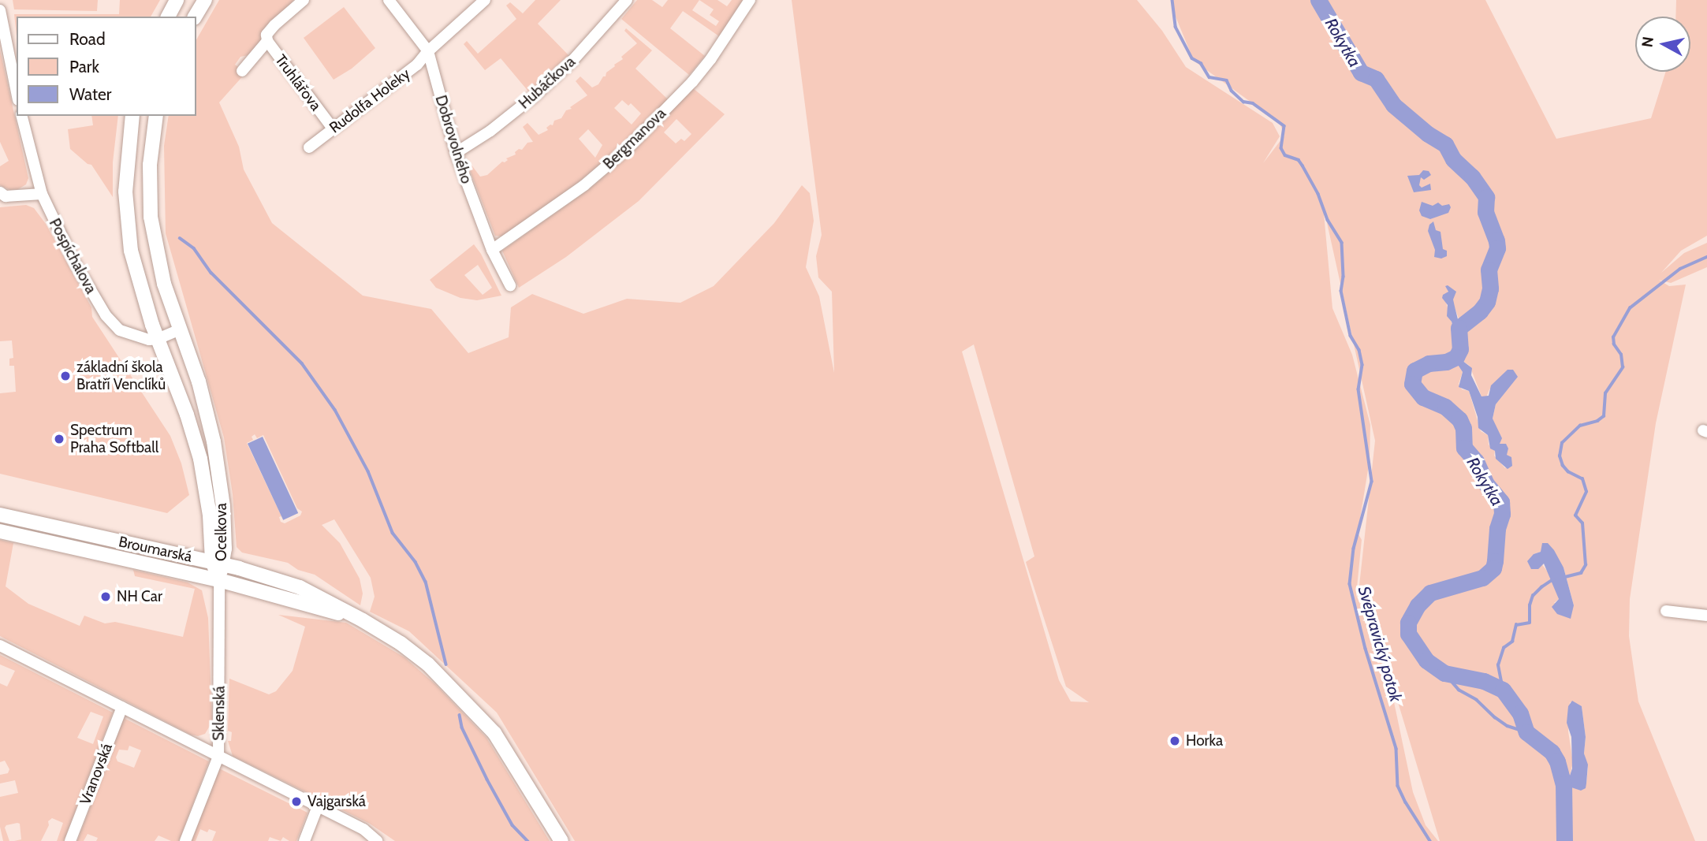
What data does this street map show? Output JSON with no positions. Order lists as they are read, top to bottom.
{
  "streets": {
    "street": [
      "Truhlářova",
      "Hubáčkova",
      "Rudolfa Holeky",
      "Bergmanova",
      "Dobrovolného",
      "Pospíchalova",
      "Ocelkova",
      "Broumarská",
      "Sklenská",
      "Vranovská"
    ]
  },
  "crossings": [
    ["Truhlářova", "Rudolfa Holeky"],
    ["Hubáčkova", "Dobrovolného"],
    ["Rudolfa Holeky", "Dobrovolného"],
    ["Bergmanova", "Dobrovolného"],
    ["Pospíchalova", "Ocelkova"],
    ["Ocelkova", "Broumarská"],
    ["Ocelkova", "Sklenská"],
    ["Broumarská", "Sklenská"]
  ],
  "water": ["Rokytka", "Svépravický potok"],
  "places": [
    "základní škola Bratří Venclíků",
    "Spectrum Praha Softball",
    "NH Car",
    "Horka",
    "Vajgarská"
  ],
  "legend": ["Road", "Park", "Water"],
  "north": "left"
}
